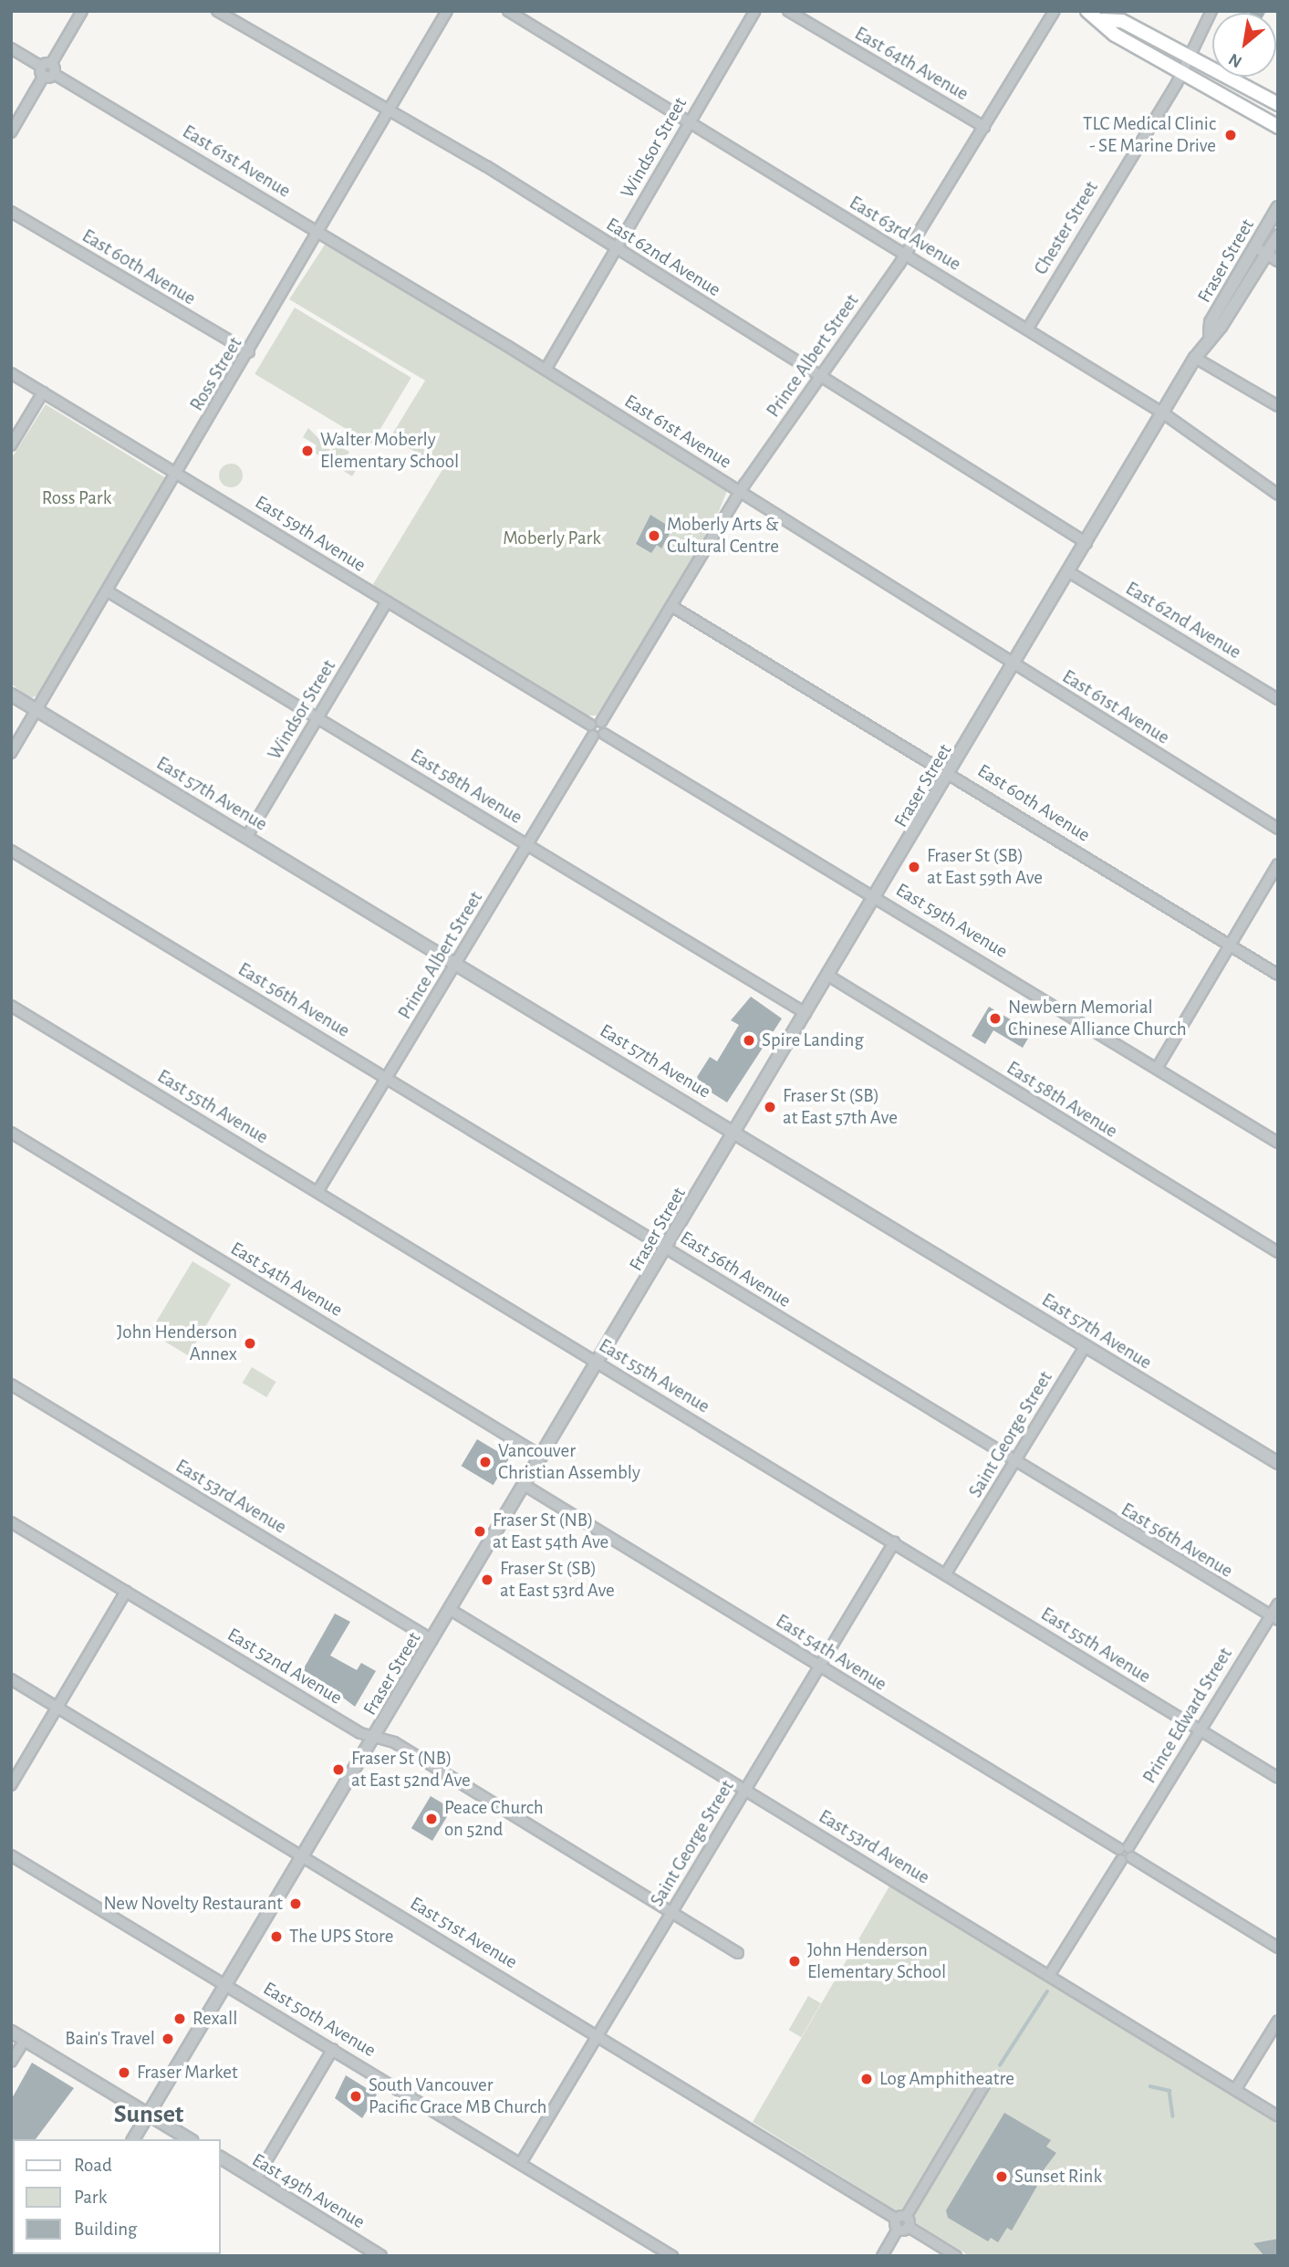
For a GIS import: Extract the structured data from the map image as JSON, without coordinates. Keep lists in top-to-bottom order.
{
  "streets": {
    "street": [
      "East 64th Avenue",
      "Windsor Street",
      "East 61st Avenue",
      "Chester Street",
      "East 63rd Avenue",
      "East 62nd Avenue",
      "Fraser Street",
      "East 60th Avenue",
      "Prince Albert Street",
      "Ross Street",
      "East 59th Avenue",
      "East 58th Avenue",
      "East 57th Avenue",
      "East 56th Avenue",
      "East 55th Avenue",
      "East 54th Avenue",
      "Saint George Street",
      "East 53rd Avenue",
      "East 52nd Avenue",
      "Prince Edward Street",
      "East 51st Avenue",
      "East 50th Avenue",
      "East 49th Avenue"
    ]
  },
  "crossings": [
    ["East 64th Avenue", "Prince Albert Street"],
    ["Windsor Street", "East 61st Avenue"],
    ["Windsor Street", "East 63rd Avenue"],
    ["Windsor Street", "East 62nd Avenue"],
    ["Windsor Street", "East 59th Avenue"],
    ["Windsor Street", "East 58th Avenue"],
    ["Windsor Street", "East 57th Avenue"],
    ["East 61st Avenue", "Fraser Street"],
    ["East 61st Avenue", "Prince Albert Street"],
    ["East 61st Avenue", "Ross Street"],
    ["Chester Street", "East 63rd Avenue"],
    ["East 63rd Avenue", "Fraser Street"],
    ["East 63rd Avenue", "Prince Albert Street"],
    ["East 62nd Avenue", "Fraser Street"],
    ["East 62nd Avenue", "Prince Albert Street"],
    ["East 62nd Avenue", "Ross Street"],
    ["Fraser Street", "East 60th Avenue"],
    ["Fraser Street", "East 59th Avenue"],
    ["Fraser Street", "East 58th Avenue"],
    ["Fraser Street", "East 57th Avenue"],
    ["Fraser Street", "East 56th Avenue"],
    ["Fraser Street", "East 55th Avenue"],
    ["Fraser Street", "East 54th Avenue"],
    ["Fraser Street", "East 53rd Avenue"],
    ["Fraser Street", "East 52nd Avenue"],
    ["Fraser Street", "East 51st Avenue"],
    ["Fraser Street", "East 50th Avenue"],
    ["East 60th Avenue", "Prince Albert Street"],
    ["East 60th Avenue", "Ross Street"],
    ["Prince Albert Street", "East 58th Avenue"],
    ["Prince Albert Street", "East 57th Avenue"],
    ["Prince Albert Street", "East 56th Avenue"],
    ["Prince Albert Street", "East 55th Avenue"],
    ["Ross Street", "East 59th Avenue"],
    ["Ross Street", "East 58th Avenue"],
    ["Ross Street", "East 57th Avenue"],
    ["East 57th Avenue", "Saint George Street"],
    ["East 56th Avenue", "Saint George Street"],
    ["East 56th Avenue", "Prince Edward Street"],
    ["East 55th Avenue", "Saint George Street"],
    ["East 55th Avenue", "Prince Edward Street"],
    ["East 54th Avenue", "Saint George Street"],
    ["East 54th Avenue", "Prince Edward Street"],
    ["Saint George Street", "East 53rd Avenue"],
    ["Saint George Street", "East 52nd Avenue"],
    ["Saint George Street", "East 51st Avenue"],
    ["Saint George Street", "East 50th Avenue"],
    ["East 53rd Avenue", "Prince Edward Street"]
  ],
  "districts": ["Sunset"],
  "parks": ["Ross Park", "Moberly Park"],
  "places": [
    "TLC Medical Clinic - SE Marine Drive",
    "Walter Moberly Elementary School",
    "Moberly Arts & Cultural Centre",
    "Fraser St (SB) at East 59th Ave",
    "Newbern Memorial Chinese Alliance Church",
    "Spire Landing",
    "Fraser St (SB) at East 57th Ave",
    "John Henderson Annex",
    "Vancouver Christian Assembly",
    "Fraser St (NB) at East 54th Ave",
    "Fraser St (SB) at East 53rd Ave",
    "Fraser St (NB) at East 52nd Ave",
    "Peace Church on 52nd",
    "New Novelty Restaurant",
    "The UPS Store",
    "John Henderson Elementary School",
    "Rexall",
    "Bain's Travel",
    "Fraser Market",
    "Log Amphitheatre",
    "South Vancouver Pacific Grace MB Church",
    "Sunset Rink"
  ],
  "legend": ["Road", "Park", "Building"],
  "north": "bottom left"
}
